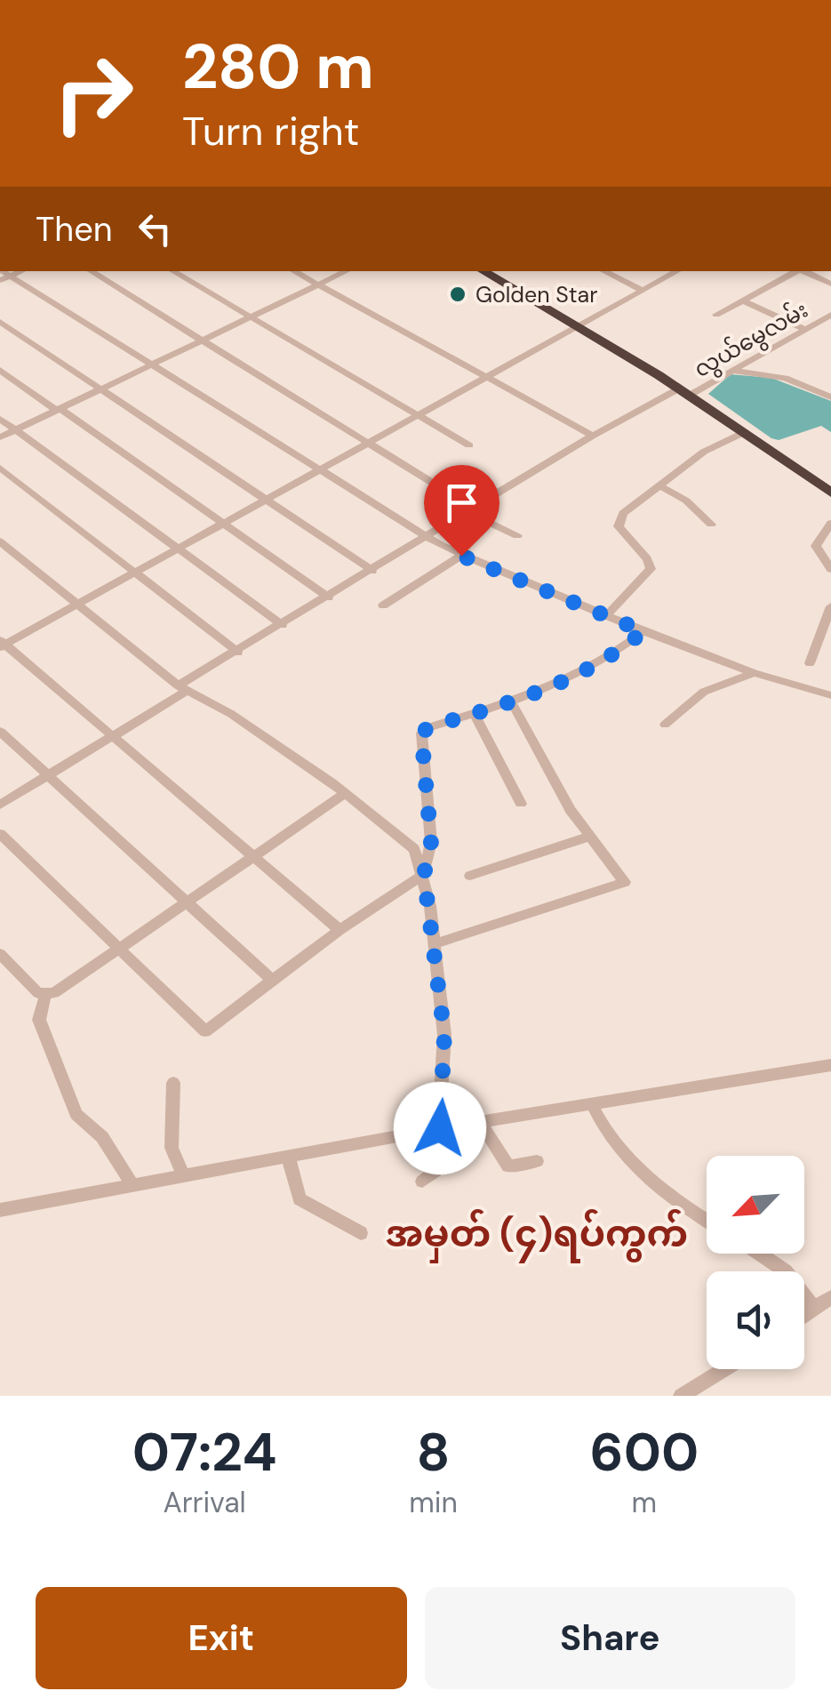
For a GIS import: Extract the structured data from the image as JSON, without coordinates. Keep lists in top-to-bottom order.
{
  "streets": {
    "street": ["လွယ်မွေလမ်း"]
  },
  "districts": ["အမှတ် (၄)ရပ်ကွက်"],
  "places": ["Golden Star"],
  "north": "bottom left",
  "page": {
    "turn": ["280 m", "Turn right"],
    "then": "Then",
    "eta": [
      "07:24",
      "Arrival",
      "8",
      "min",
      "600",
      "m"
    ],
    "buttons": ["Exit", "Share"]
  }
}
